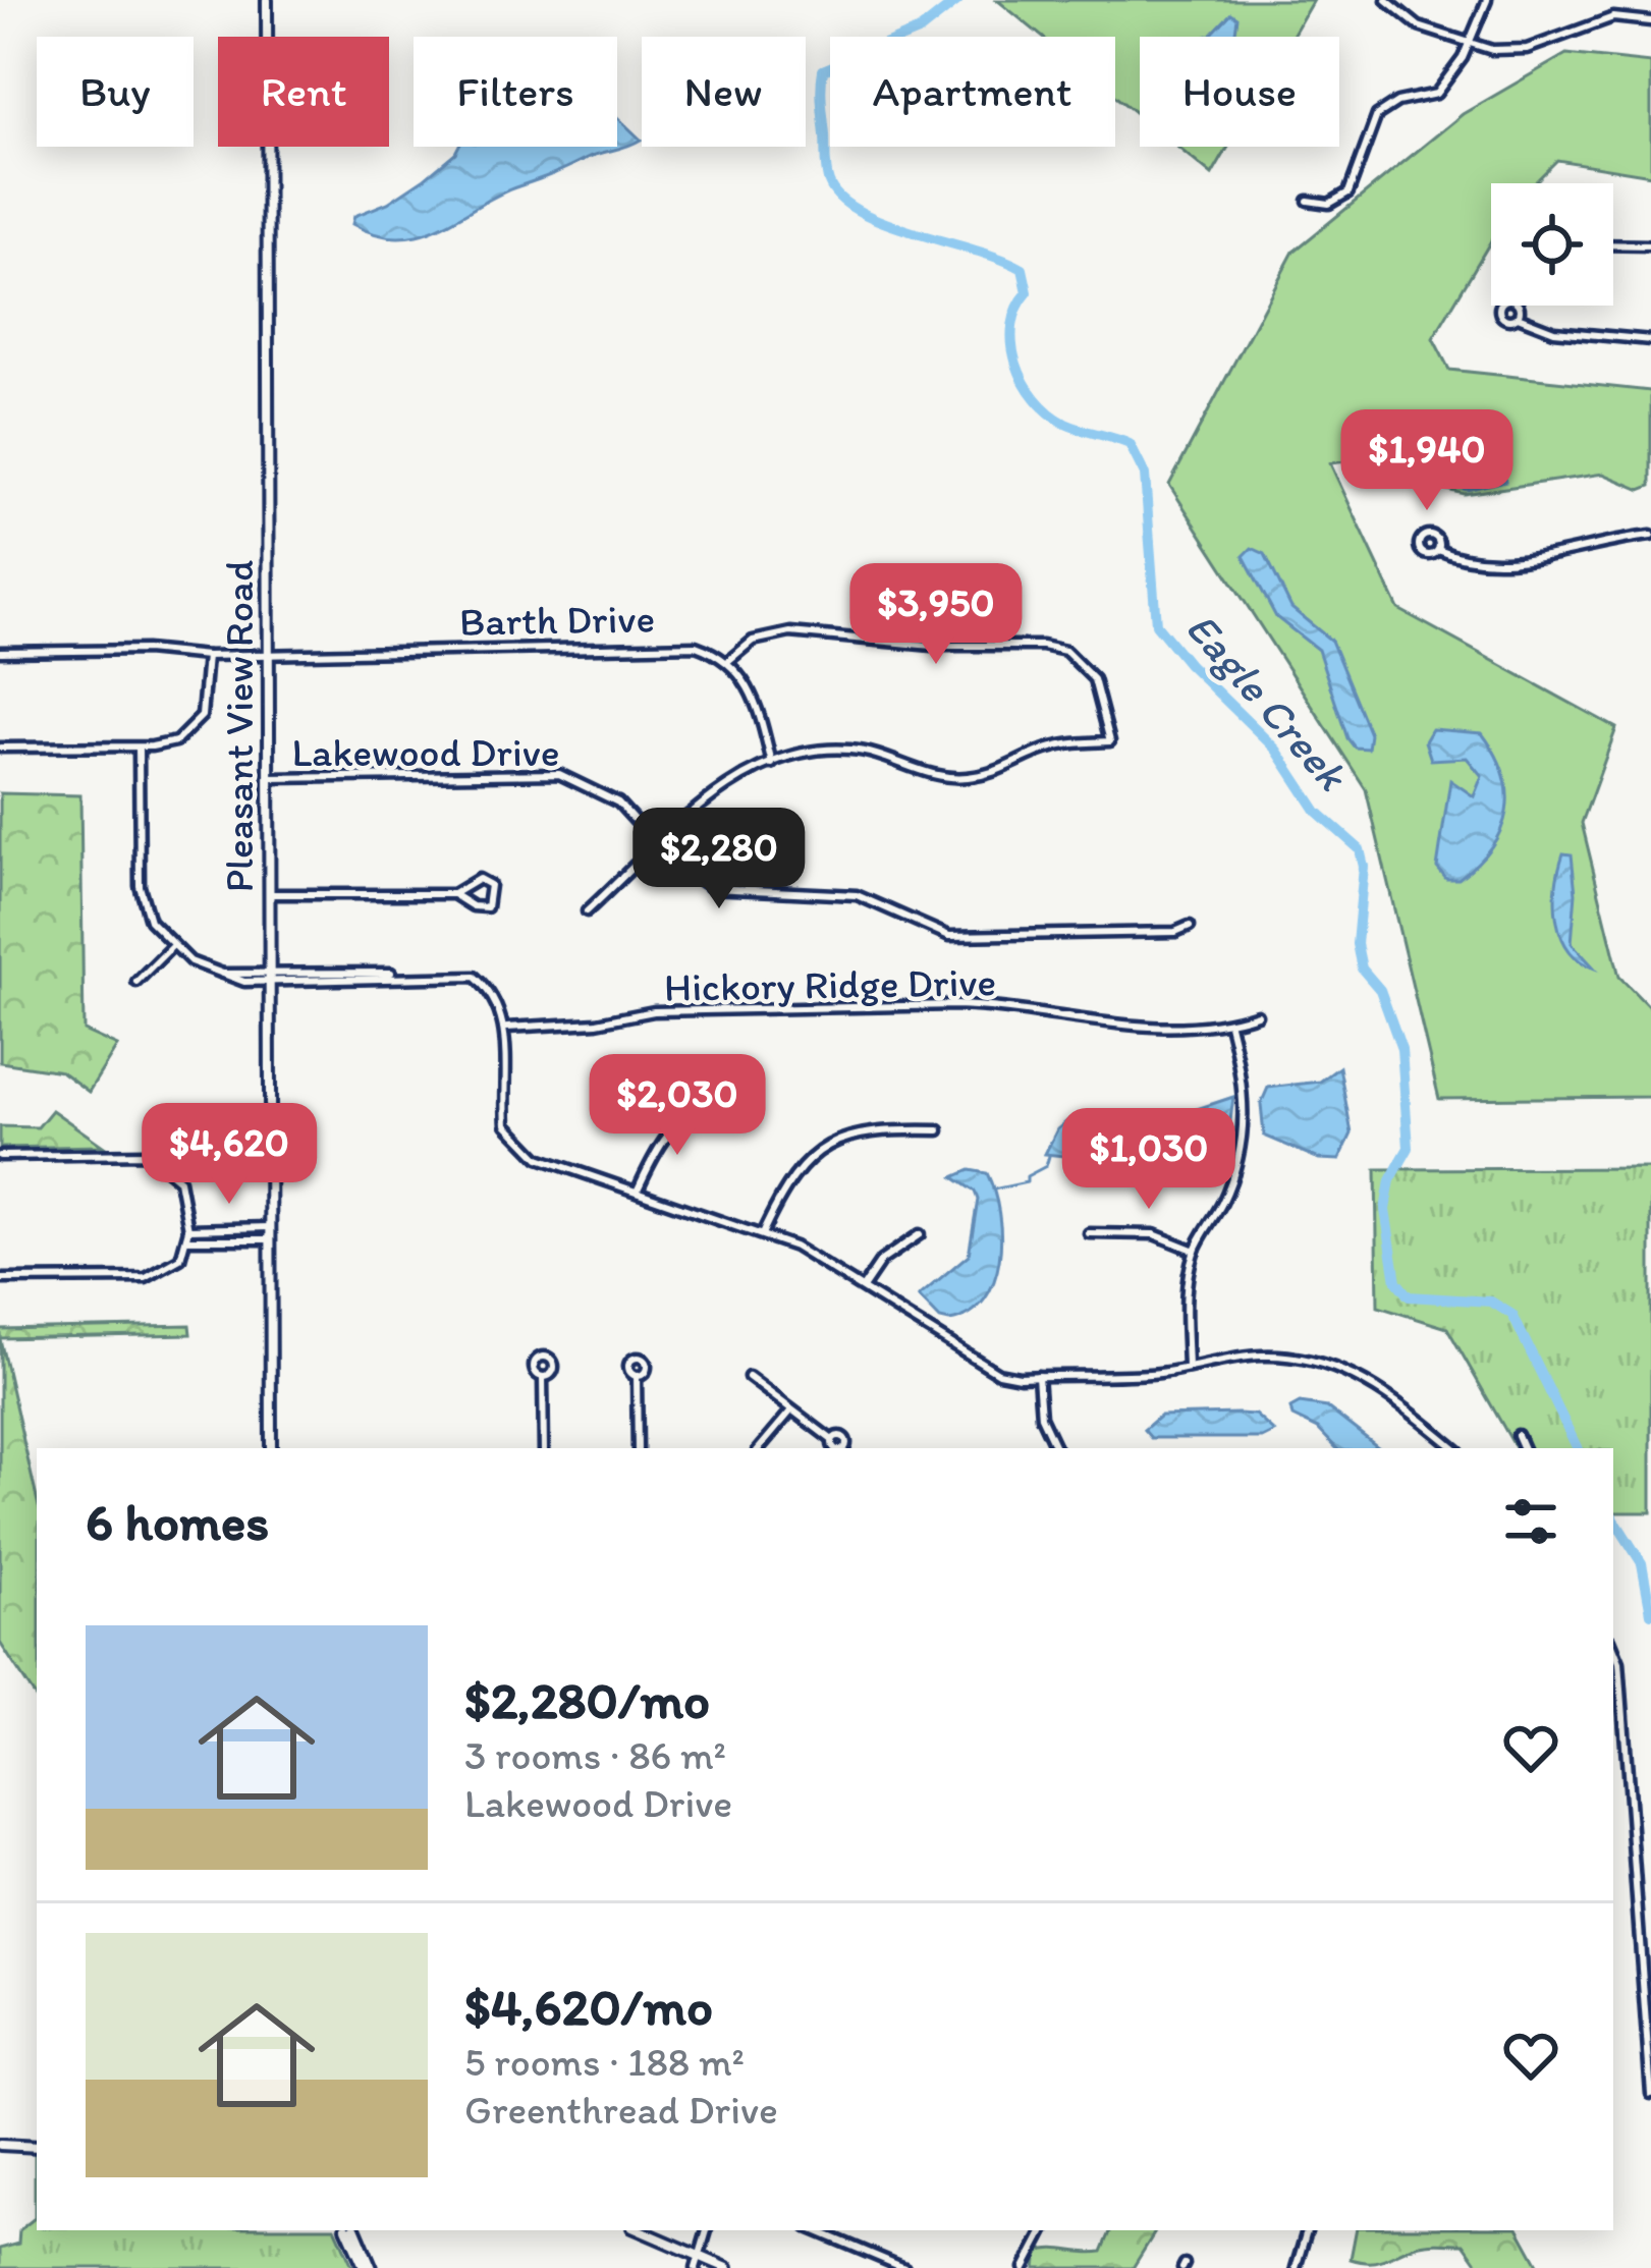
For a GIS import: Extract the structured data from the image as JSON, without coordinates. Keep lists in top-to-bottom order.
{
  "streets": {
    "main road": ["Pleasant View Road"],
    "street": ["Barth Drive", "Lakewood Drive", "Hickory Ridge Drive"]
  },
  "crossings": [
    ["Barth Drive", "Pleasant View Road"],
    ["Pleasant View Road", "Lakewood Drive"]
  ],
  "water": ["Eagle Creek"],
  "page": {
    "chip": [
      "Buy",
      "Rent",
      "Filters",
      "New",
      "Apartment",
      "House"
    ],
    "price": [
      "$1,940",
      "$3,950",
      "$2,280",
      "$2,030",
      "$4,620",
      "$1,030"
    ],
    "heading": "6 homes",
    "list": [
      {
        "name": "$2,280/mo",
        "note": "3 rooms · 86 m² · Lakewood Drive"
      },
      {
        "name": "$4,620/mo",
        "note": "5 rooms · 188 m² · Greenthread Drive"
      }
    ]
  }
}
